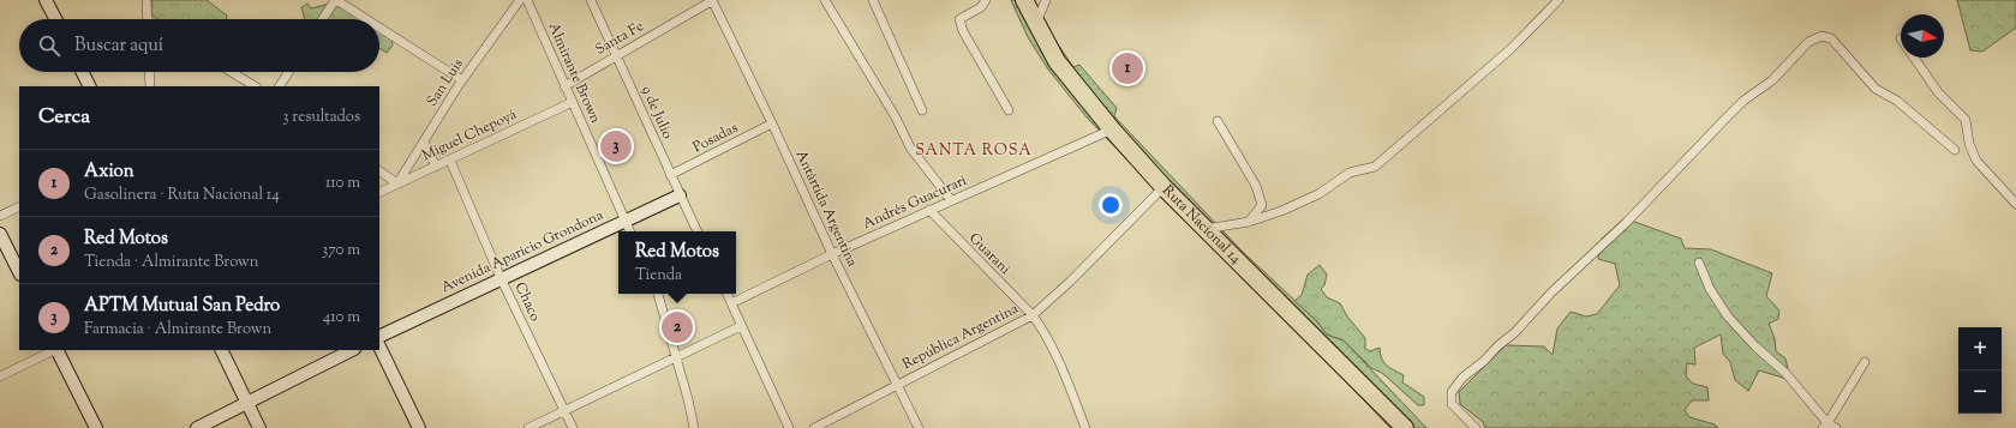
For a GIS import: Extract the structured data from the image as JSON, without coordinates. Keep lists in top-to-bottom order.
{
  "streets": {
    "highway": ["Ruta Nacional 14"],
    "main road": ["Avenida Aparicio Grondona"],
    "street": [
      "Santa Fe",
      "Almirante Brown",
      "San Luis",
      "9 de Julio",
      "Miguel Chepoyá",
      "Posadas",
      "Andrés Guacurari",
      "Antártida Argentina",
      "Guarani",
      "Chaco",
      "República Argentina"
    ]
  },
  "crossings": [
    ["Santa Fe", "Almirante Brown"],
    ["Santa Fe", "9 de Julio"],
    ["Santa Fe", "Antártida Argentina"],
    ["Almirante Brown", "Miguel Chepoyá"],
    ["Almirante Brown", "Avenida Aparicio Grondona"],
    ["San Luis", "Miguel Chepoyá"],
    ["9 de Julio", "Posadas"],
    ["9 de Julio", "Avenida Aparicio Grondona"],
    ["Miguel Chepoyá", "Chaco"],
    ["Posadas", "Antártida Argentina"],
    ["Andrés Guacurari", "Antártida Argentina"],
    ["Andrés Guacurari", "Ruta Nacional 14"],
    ["Andrés Guacurari", "Guarani"],
    ["Antártida Argentina", "República Argentina"],
    ["Ruta Nacional 14", "República Argentina"],
    ["Avenida Aparicio Grondona", "Chaco"],
    ["Guarani", "República Argentina"]
  ],
  "districts": ["SANTA ROSA"],
  "north": "right",
  "page": {
    "search": "Buscar aquí",
    "pins": ["1", "3", "2"],
    "heading": ["Cerca", "3 resultados"],
    "list": [
      {
        "mark": "1",
        "name": "Axion",
        "note": "Gasolinera · Ruta Nacional 14",
        "value": "110 m"
      },
      {
        "mark": "2",
        "name": "Red Motos",
        "note": "Tienda · Almirante Brown",
        "value": "370 m"
      },
      {
        "mark": "3",
        "name": "APTM Mutual San Pedro",
        "note": "Farmacia · Almirante Brown",
        "value": "410 m"
      }
    ],
    "popup": ["Red Motos", "Tienda"],
    "map_buttons": ["+", "−"]
  }
}
